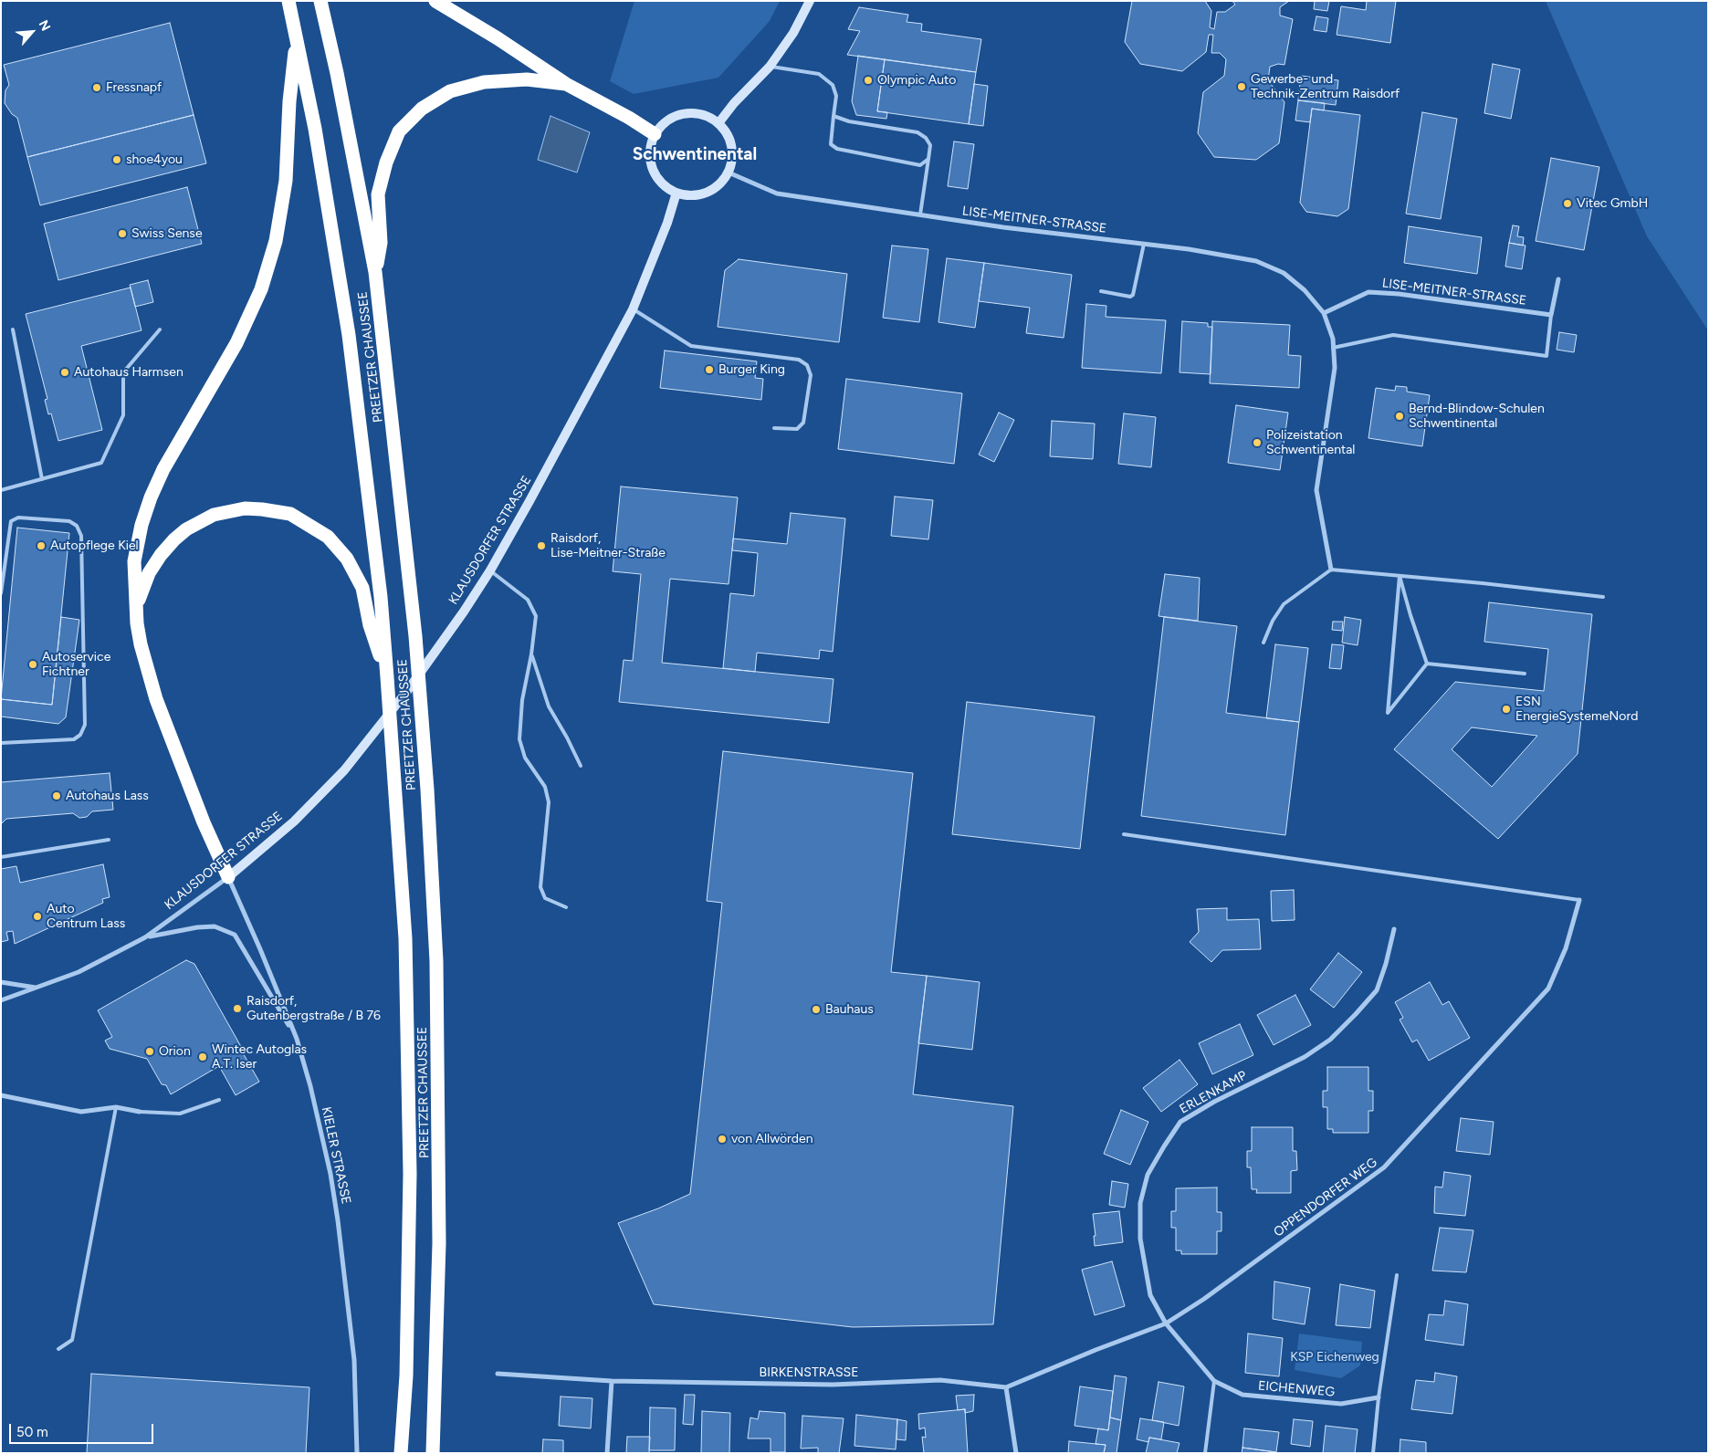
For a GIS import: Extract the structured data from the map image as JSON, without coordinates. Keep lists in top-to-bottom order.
{
  "streets": {
    "highway": ["PREETZER CHAUSSEE"],
    "street": [
      "LISE-MEITNER-STRASSE",
      "KLAUSDORFER STRASSE",
      "ERLENKAMP",
      "KIELER STRASSE",
      "OPPENDORFER WEG",
      "BIRKENSTRASSE",
      "EICHENWEG"
    ]
  },
  "crossings": [
    ["LISE-MEITNER-STRASSE", "KLAUSDORFER STRASSE"],
    ["KLAUSDORFER STRASSE", "KIELER STRASSE"],
    ["ERLENKAMP", "OPPENDORFER WEG"],
    ["ERLENKAMP", "EICHENWEG"],
    ["OPPENDORFER WEG", "BIRKENSTRASSE"],
    ["OPPENDORFER WEG", "EICHENWEG"]
  ],
  "districts": ["Schwentinental"],
  "parks": ["KSP Eichenweg"],
  "places": [
    "Olympic Auto",
    "Gewerbe- und Technik-Zentrum Raisdorf",
    "Fressnapf",
    "shoe4you",
    "Vitec GmbH",
    "Swiss Sense",
    "Burger King",
    "Autohaus Harmsen",
    "Bernd-Blindow-Schulen Schwentinental",
    "Polizeistation Schwentinental",
    "Autopflege Kiel",
    "Raisdorf, Lise-Meitner-Straße",
    "Autoservice Fichtner",
    "ESN EnergieSystemeNord",
    "Autohaus Lass",
    "Auto Centrum Lass",
    "Raisdorf, Gutenbergstraße / B 76",
    "Bauhaus",
    "Orion",
    "Wintec Autoglas A.T. Iser",
    "von Allwörden"
  ],
  "scale_bar": "50 m",
  "north": "top right"
}
